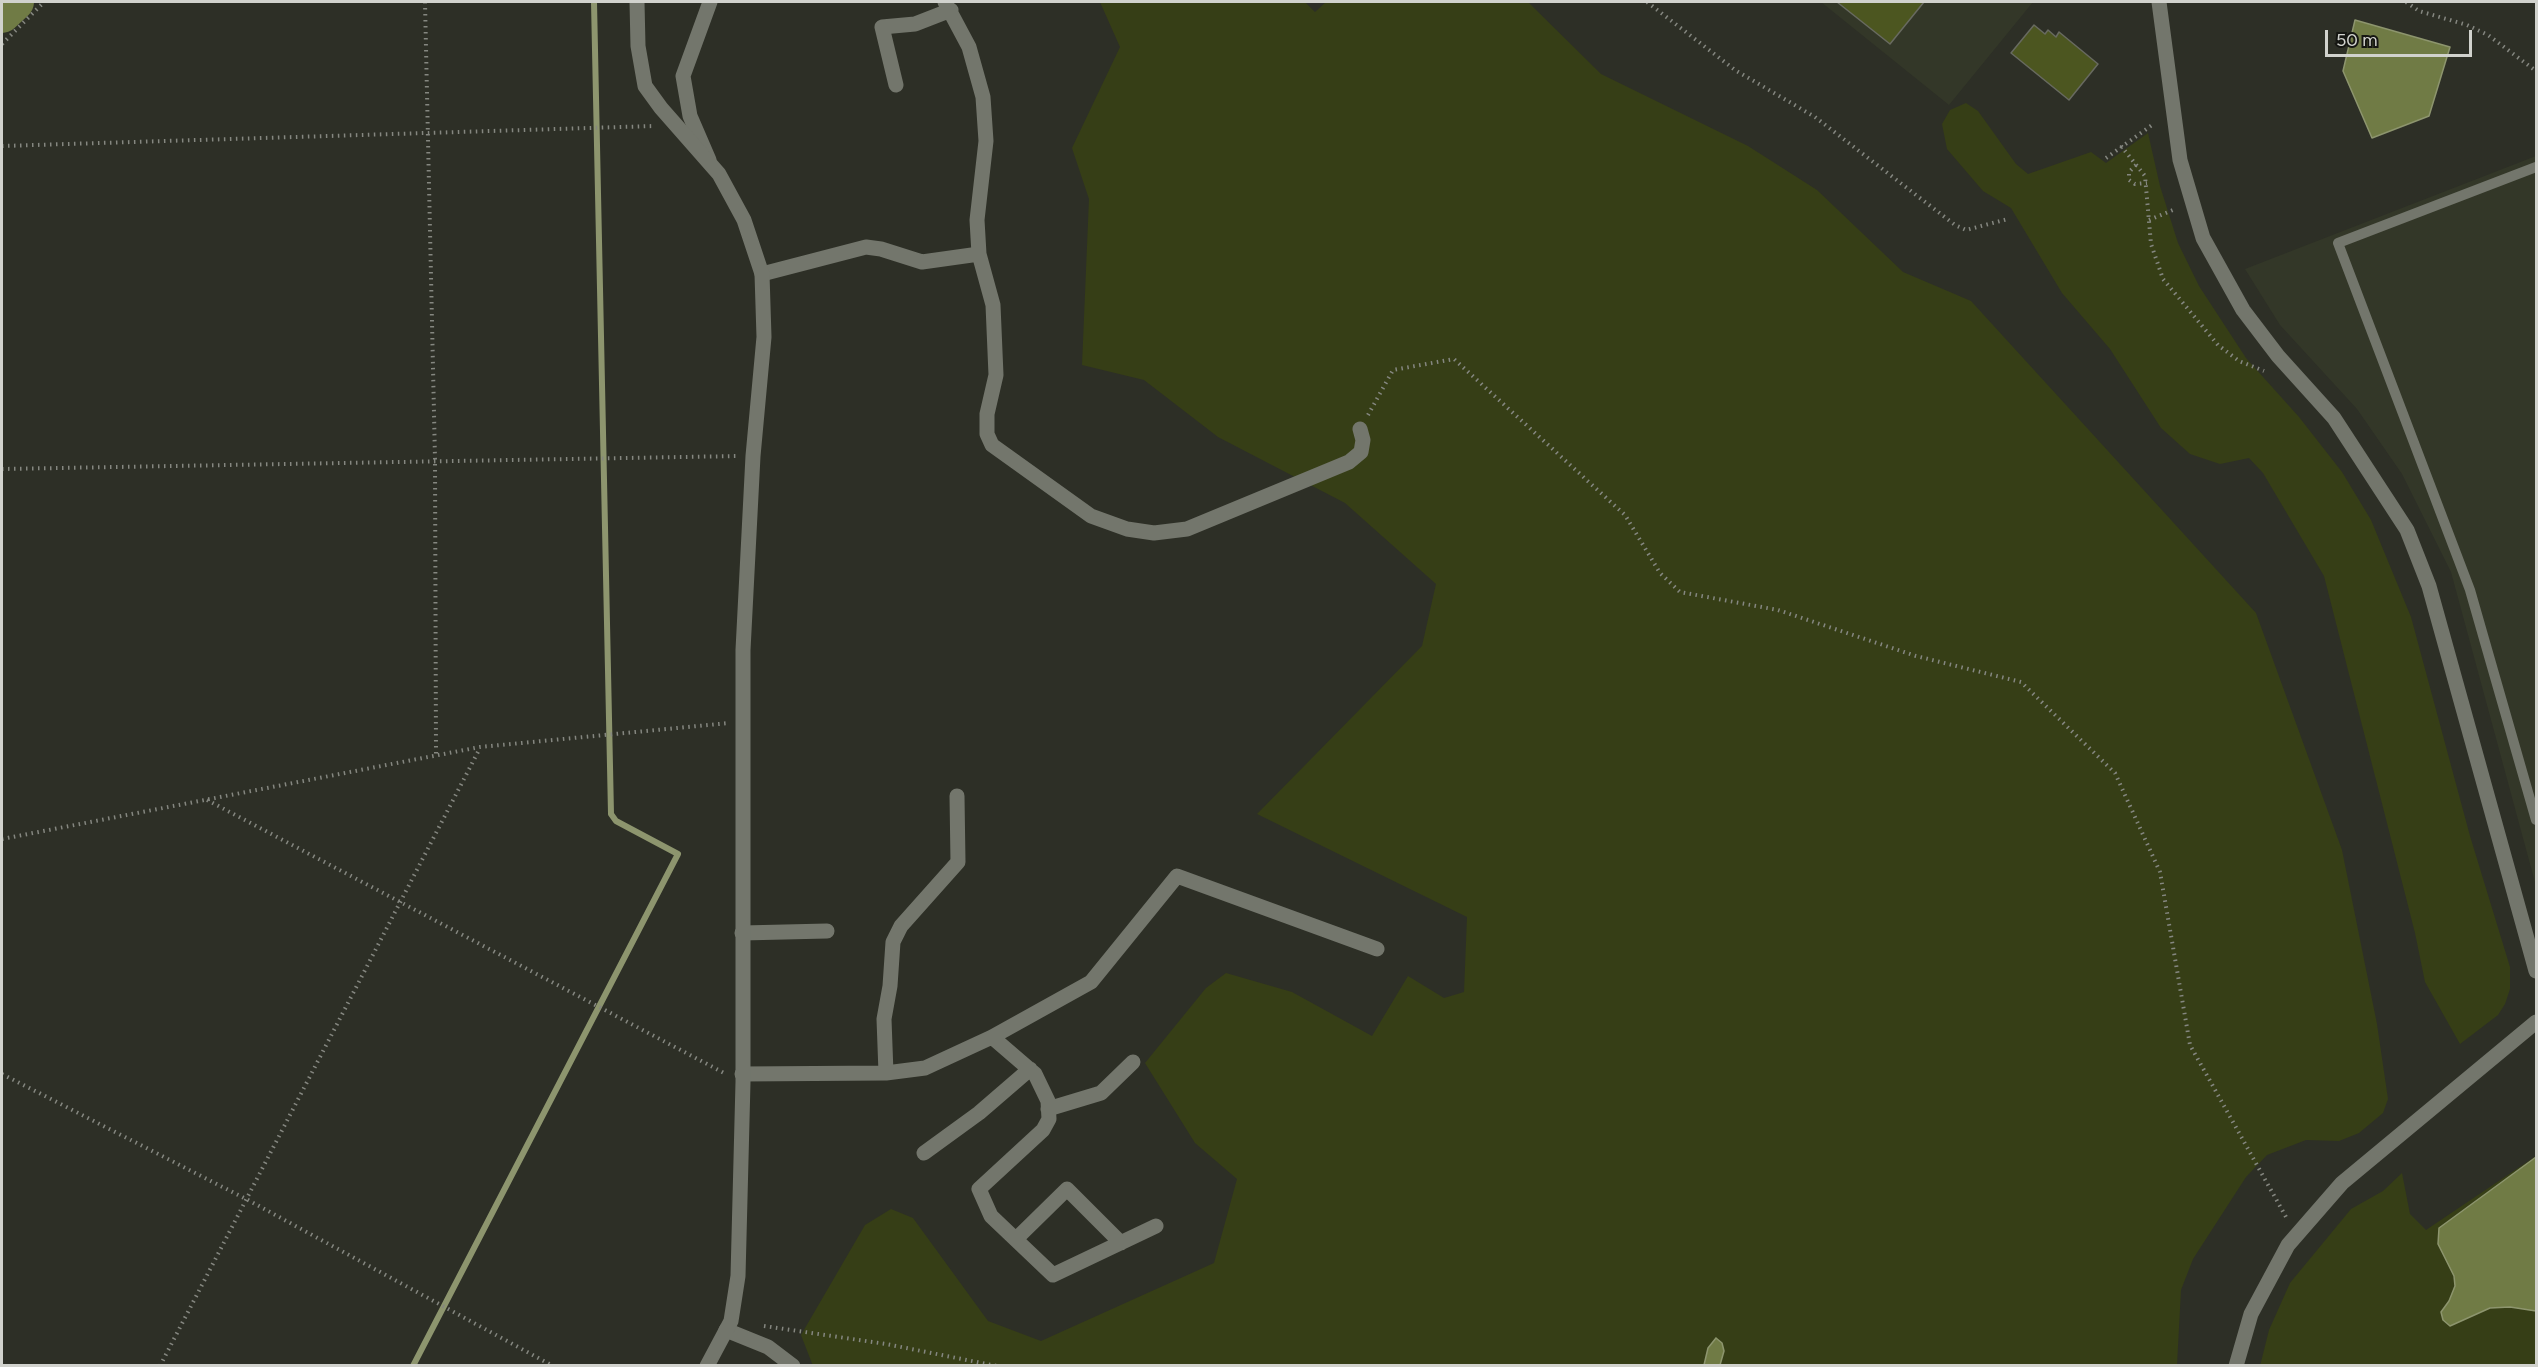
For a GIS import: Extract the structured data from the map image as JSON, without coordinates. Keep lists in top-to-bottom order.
{
  "scale_bar": "50 m"
}
